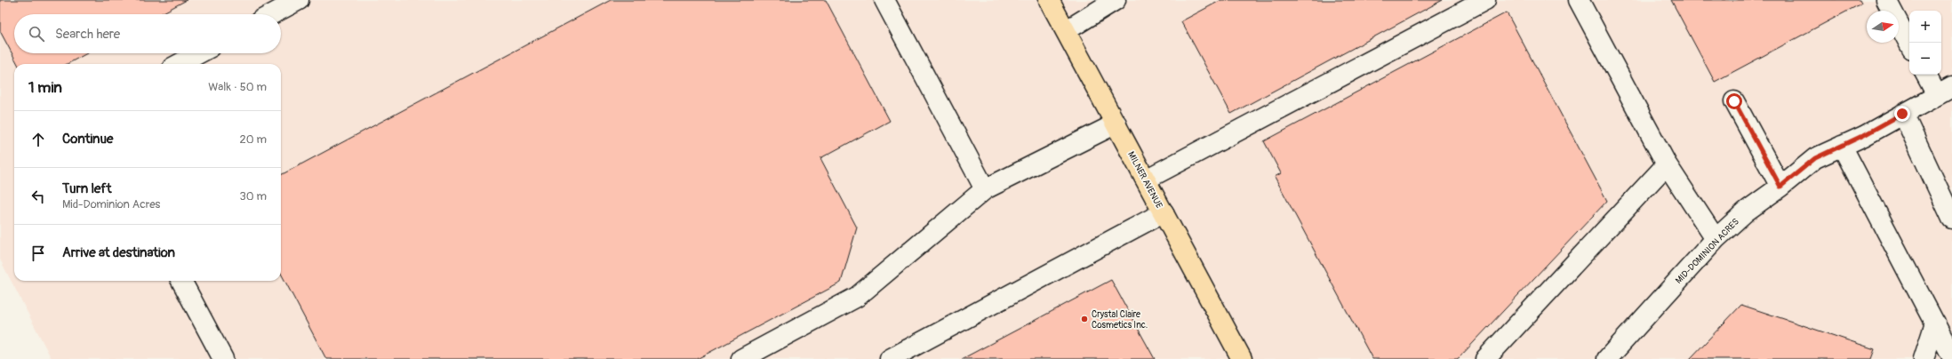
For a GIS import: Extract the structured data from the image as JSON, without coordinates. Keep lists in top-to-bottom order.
{
  "streets": {
    "main road": ["MILNER AVENUE"],
    "street": ["MID-DOMINION ACRES"]
  },
  "places": ["Crystal Claire Cosmetics Inc."],
  "north": "right",
  "page": {
    "map_buttons": ["+", "−"],
    "search": "Search here",
    "heading": ["1 min", "Walk · 50 m"],
    "list": [
      ["Continue", "20 m"],
      ["Turn left", "Mid-Dominion Acres", "30 m"],
      "Arrive at destination"
    ]
  }
}
